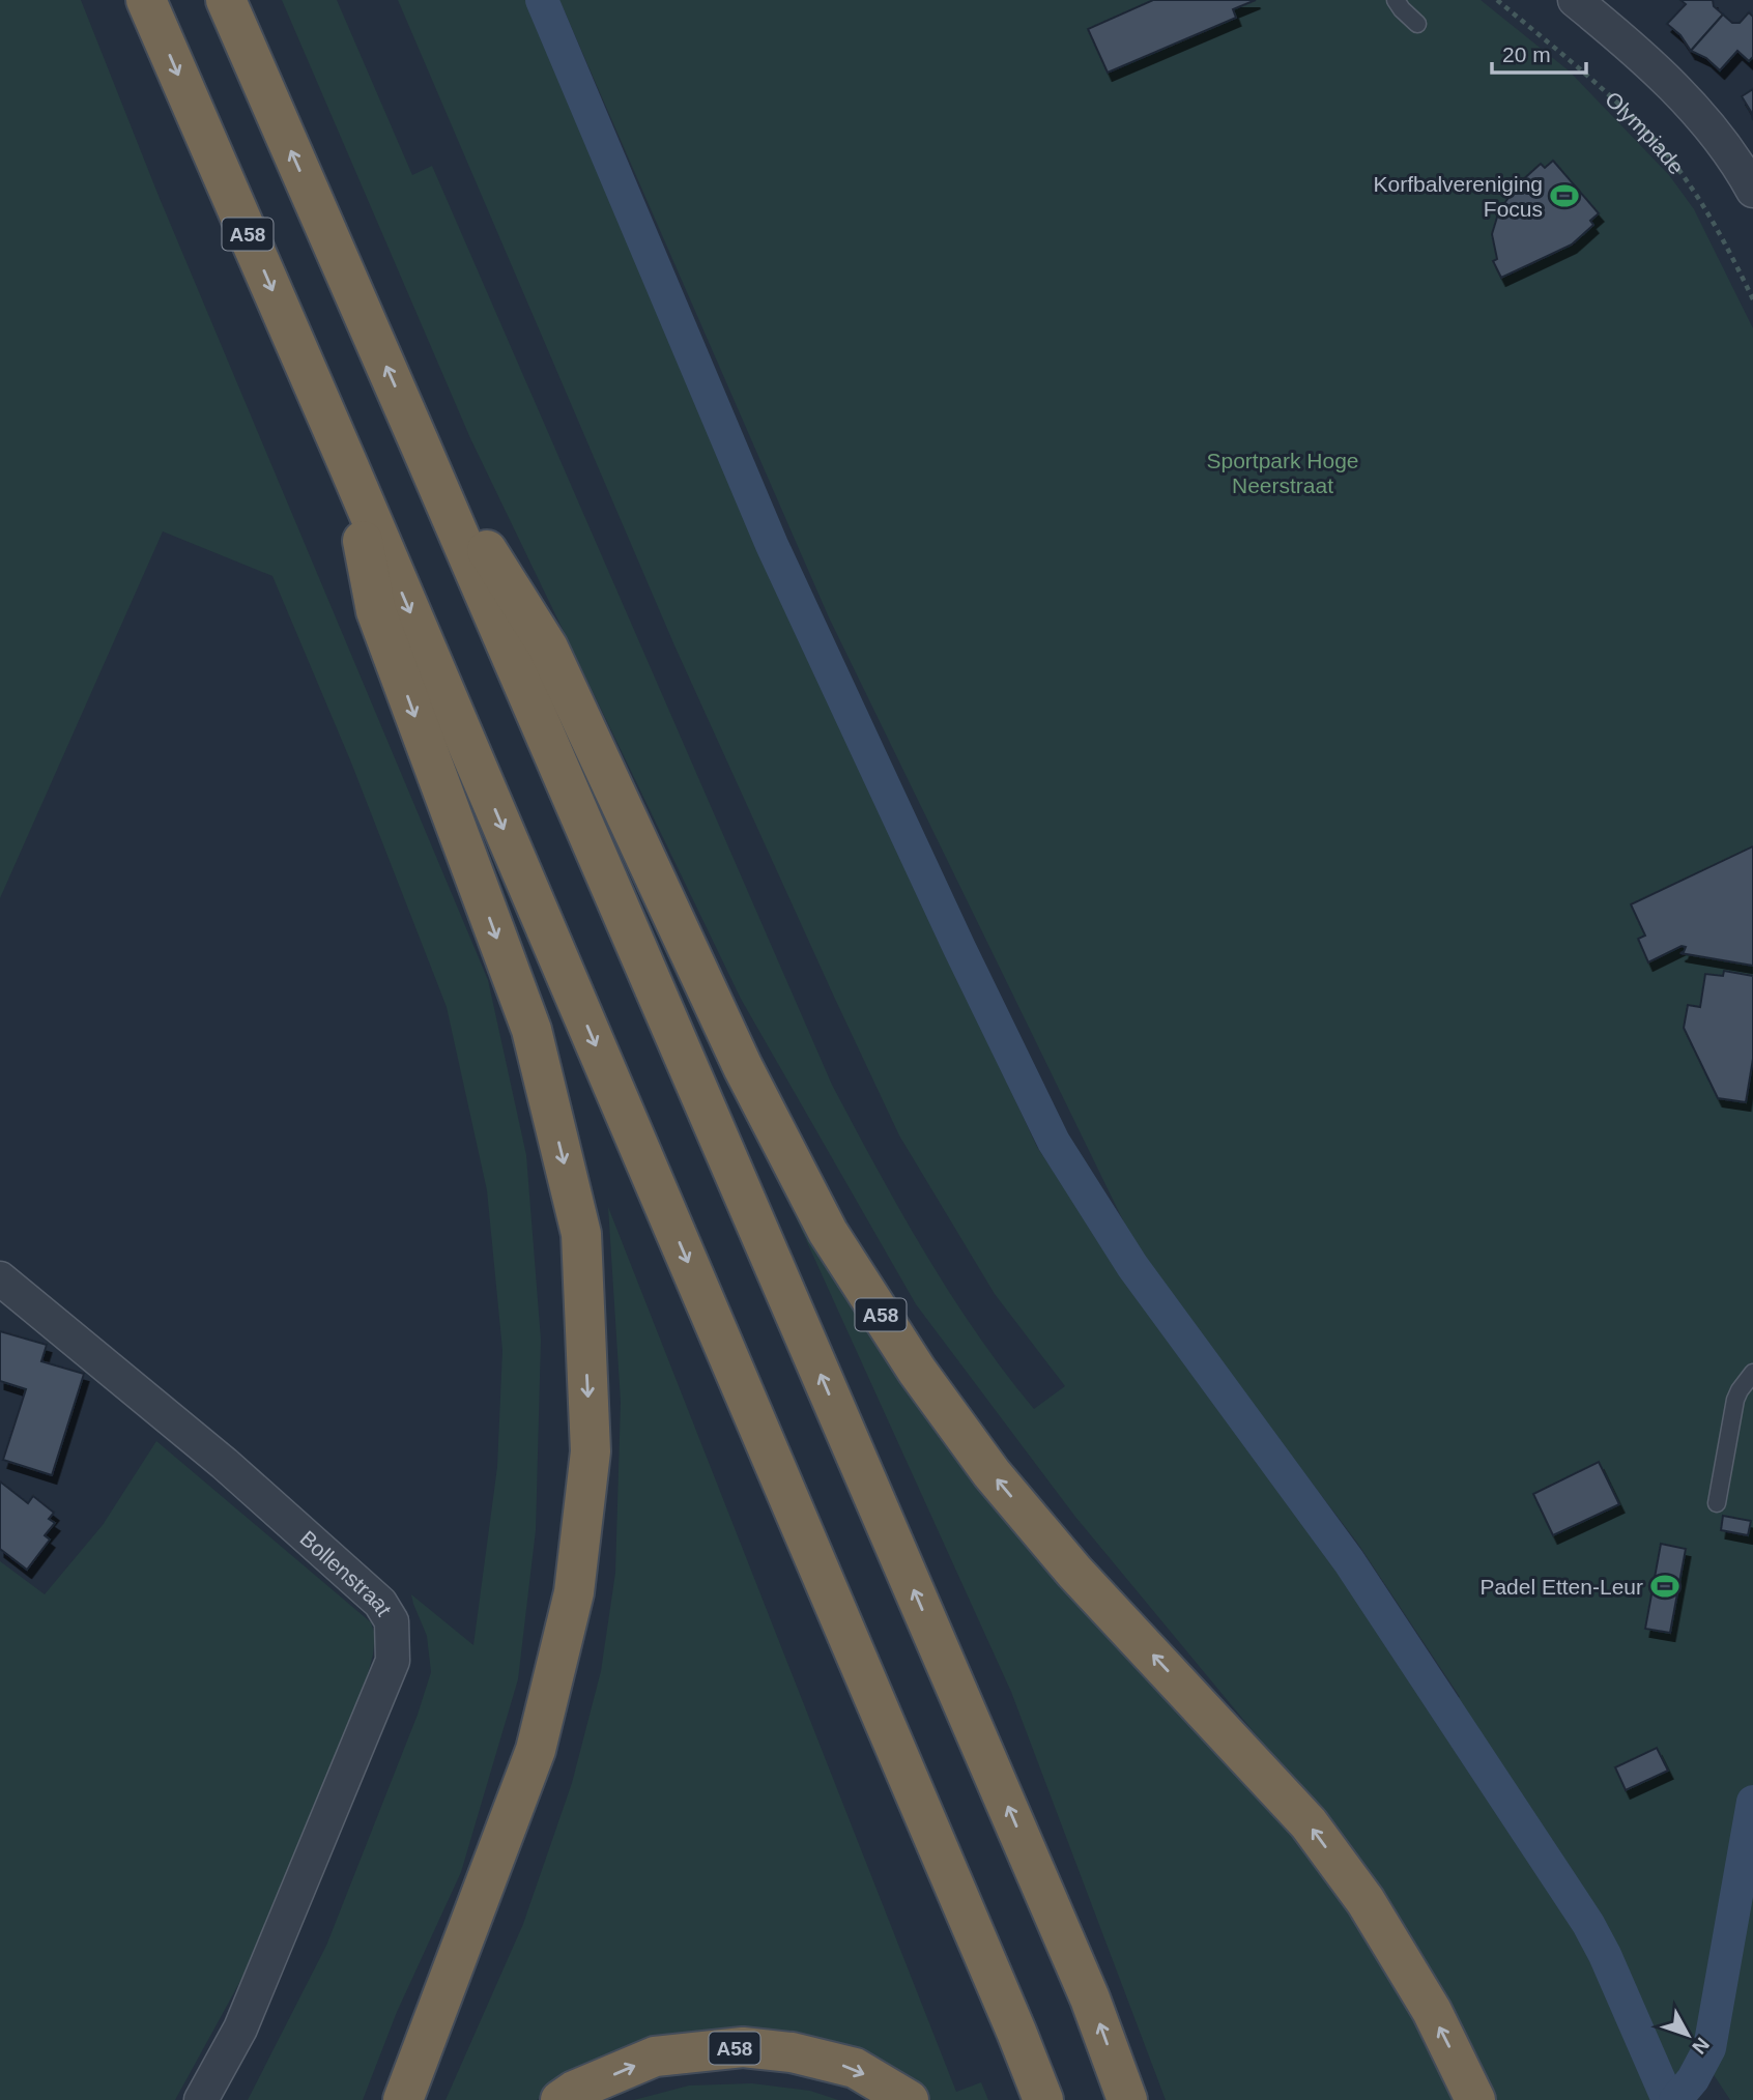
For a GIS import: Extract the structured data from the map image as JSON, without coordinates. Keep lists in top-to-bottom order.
{
  "streets": {
    "highway": ["A58"],
    "street": ["Bollenstraat"],
    "path": ["Olympiade"]
  },
  "parks": ["Sportpark Hoge Neerstraat"],
  "places": {
    "sports": ["Korfbalvereniging Focus", "Padel Etten-Leur"]
  },
  "scale_bar": "20 m",
  "north": "bottom right"
}
